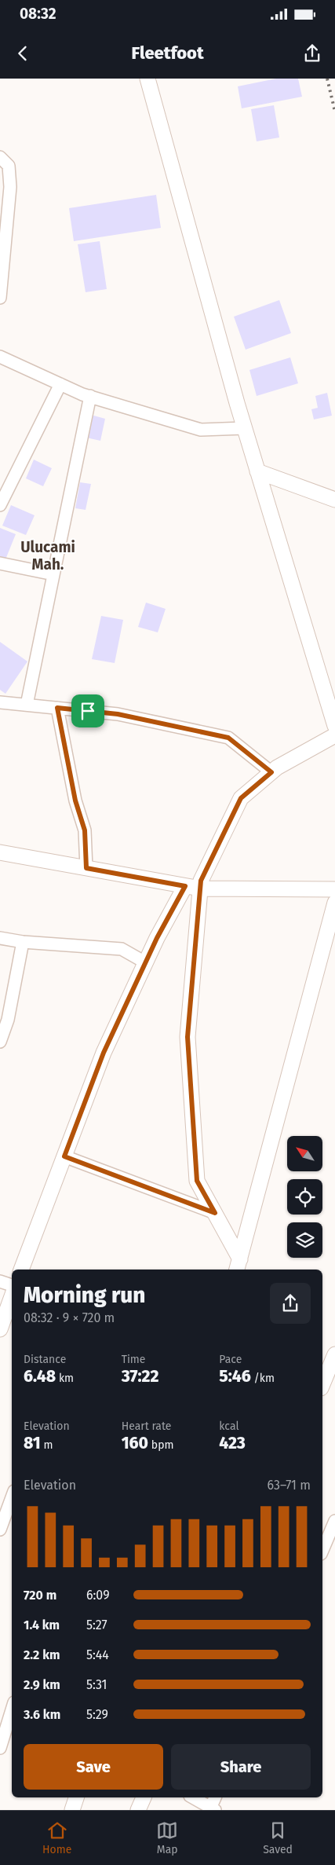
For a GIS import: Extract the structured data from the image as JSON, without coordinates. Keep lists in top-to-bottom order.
{
  "districts": ["Ulucami Mah."],
  "north": "top left",
  "page": {
    "status": "08:32",
    "header": "Fleetfoot",
    "heading": ["Morning run", "08:32 · 9 × 720 m"],
    "stats": [
      ["Distance", "6.48 km"],
      ["Time", "37:22"],
      ["Pace", "5:46 /km"],
      ["Elevation", "81 m"],
      ["Heart rate", "160 bpm"],
      ["kcal", "423"]
    ],
    "chart": ["Elevation", "63–71 m"],
    "list": [
      {
        "name": "720 m",
        "note": "6:09"
      },
      {
        "name": "1.4 km",
        "note": "5:27"
      },
      {
        "name": "2.2 km",
        "note": "5:44"
      },
      {
        "name": "2.9 km",
        "note": "5:31"
      },
      {
        "name": "3.6 km",
        "note": "5:29"
      }
    ],
    "buttons": ["Save", "Share"],
    "tabs": ["Home", "Map", "Saved"]
  }
}
